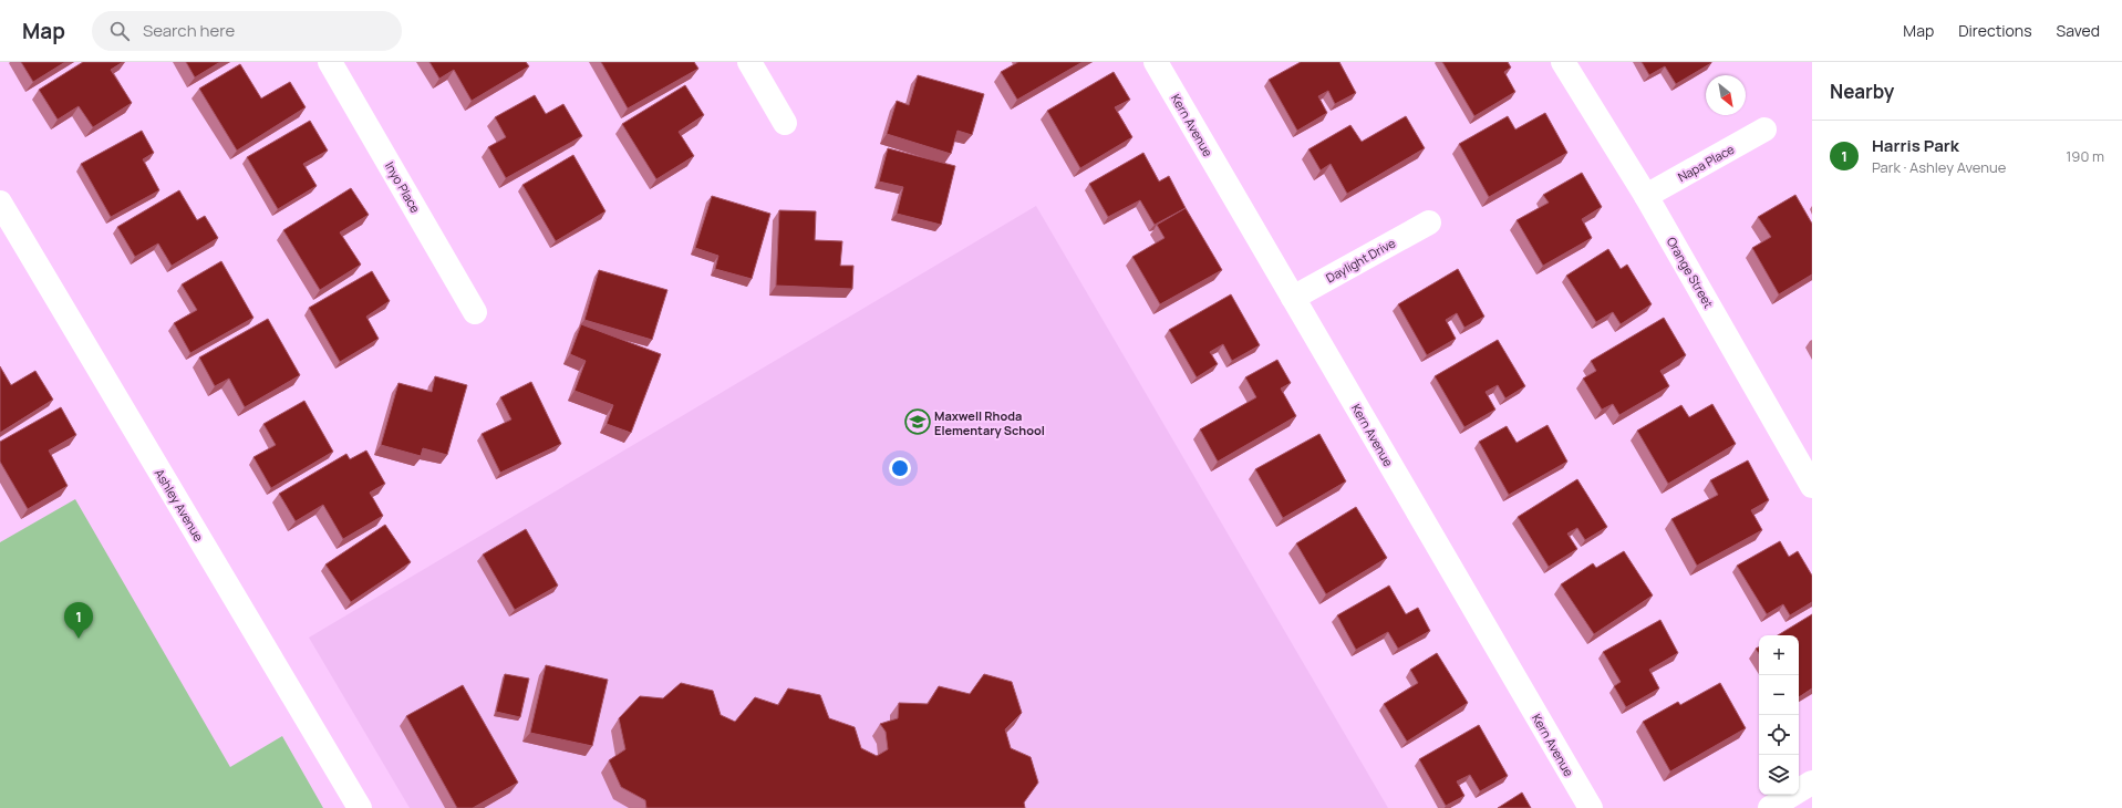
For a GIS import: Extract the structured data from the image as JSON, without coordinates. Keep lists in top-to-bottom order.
{
  "streets": {
    "street": [
      "Kern Avenue",
      "Napa Place",
      "Inyo Place",
      "Daylight Drive",
      "Orange Street",
      "Ashley Avenue"
    ]
  },
  "crossings": [
    ["Kern Avenue", "Daylight Drive"],
    ["Napa Place", "Orange Street"]
  ],
  "places": {
    "school or university": ["Maxwell Rhoda Elementary School"]
  },
  "north": "bottom right",
  "page": {
    "header": "Map",
    "search": "Search here",
    "nav": ["Map", "Directions", "Saved"],
    "heading": "Nearby",
    "list": [
      {
        "mark": "1",
        "name": "Harris Park",
        "note": "Park · Ashley Avenue",
        "value": "190 m"
      }
    ],
    "pins": "1",
    "map_buttons": ["+", "−"]
  }
}
